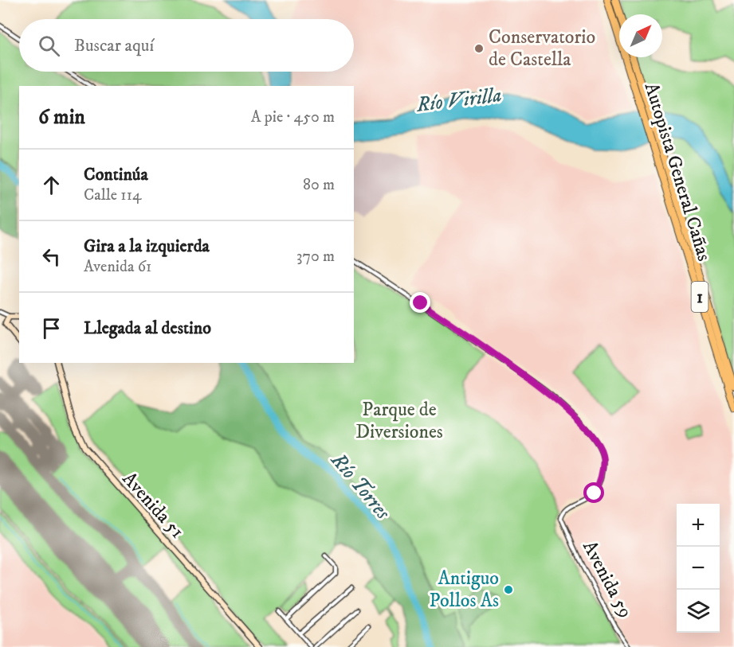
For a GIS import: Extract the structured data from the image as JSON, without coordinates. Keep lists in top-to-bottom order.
{
  "streets": {
    "highway": ["Autopista General Cañas", "1"],
    "main road": ["Avenida 51"],
    "street": ["Avenida 59"]
  },
  "water": ["Río Virilla", "Río Torres"],
  "parks": ["Parque de Diversiones"],
  "places": ["Conservatorio de Castella", "Antiguo Pollos As"],
  "north": "top right",
  "page": {
    "search": "Buscar aquí",
    "heading": ["6 min", "A pie · 450 m"],
    "list": [
      ["Continúa", "Calle 114", "80 m"],
      ["Gira a la izquierda", "Avenida 61", "370 m"],
      "Llegada al destino"
    ],
    "map_buttons": ["+", "−"]
  }
}
